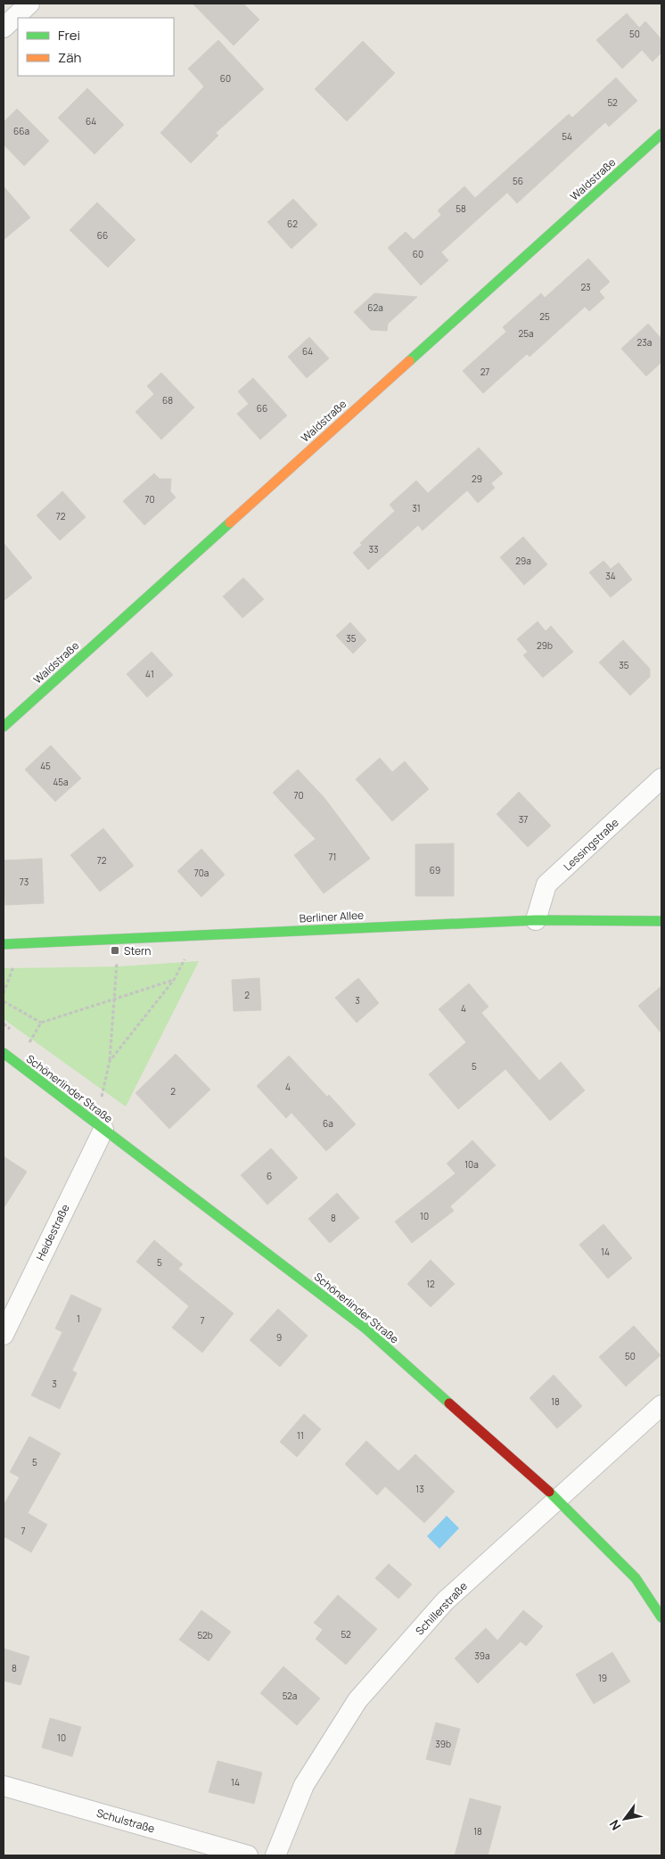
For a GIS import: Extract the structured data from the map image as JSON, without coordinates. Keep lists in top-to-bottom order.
{
  "streets": {
    "street": [
      "Waldstraße",
      "Lessingstraße",
      "Berliner Allee",
      "Schönerlinder Straße",
      "Heidestraße",
      "Schillerstraße",
      "Schulstraße"
    ]
  },
  "crossings": [
    ["Lessingstraße", "Berliner Allee"],
    ["Schönerlinder Straße", "Heidestraße"],
    ["Schönerlinder Straße", "Schillerstraße"]
  ],
  "places": {
    "transit": ["Stern"]
  },
  "house_numbers": [
    "50",
    "60",
    "52",
    "64",
    "66a",
    "54",
    "56",
    "58",
    "62",
    "66",
    "60",
    "23",
    "62a",
    "25",
    "25a",
    "23a",
    "64",
    "27",
    "68",
    "66",
    "29",
    "70",
    "31",
    "72",
    "33",
    "29a",
    "34",
    "35",
    "29b",
    "35",
    "41",
    "45",
    "45a",
    "70",
    "37",
    "71",
    "72",
    "69",
    "70a",
    "73",
    "2",
    "3",
    "4",
    "5",
    "4",
    "2",
    "6a",
    "10a",
    "6",
    "10",
    "8",
    "14",
    "5",
    "12",
    "1",
    "7",
    "9",
    "50",
    "3",
    "18",
    "11",
    "5",
    "13",
    "7",
    "52",
    "52b",
    "39a",
    "8",
    "19",
    "52a",
    "10",
    "39b",
    "14",
    "18"
  ],
  "legend": ["Frei", "Zäh"],
  "north": "bottom left"
}
